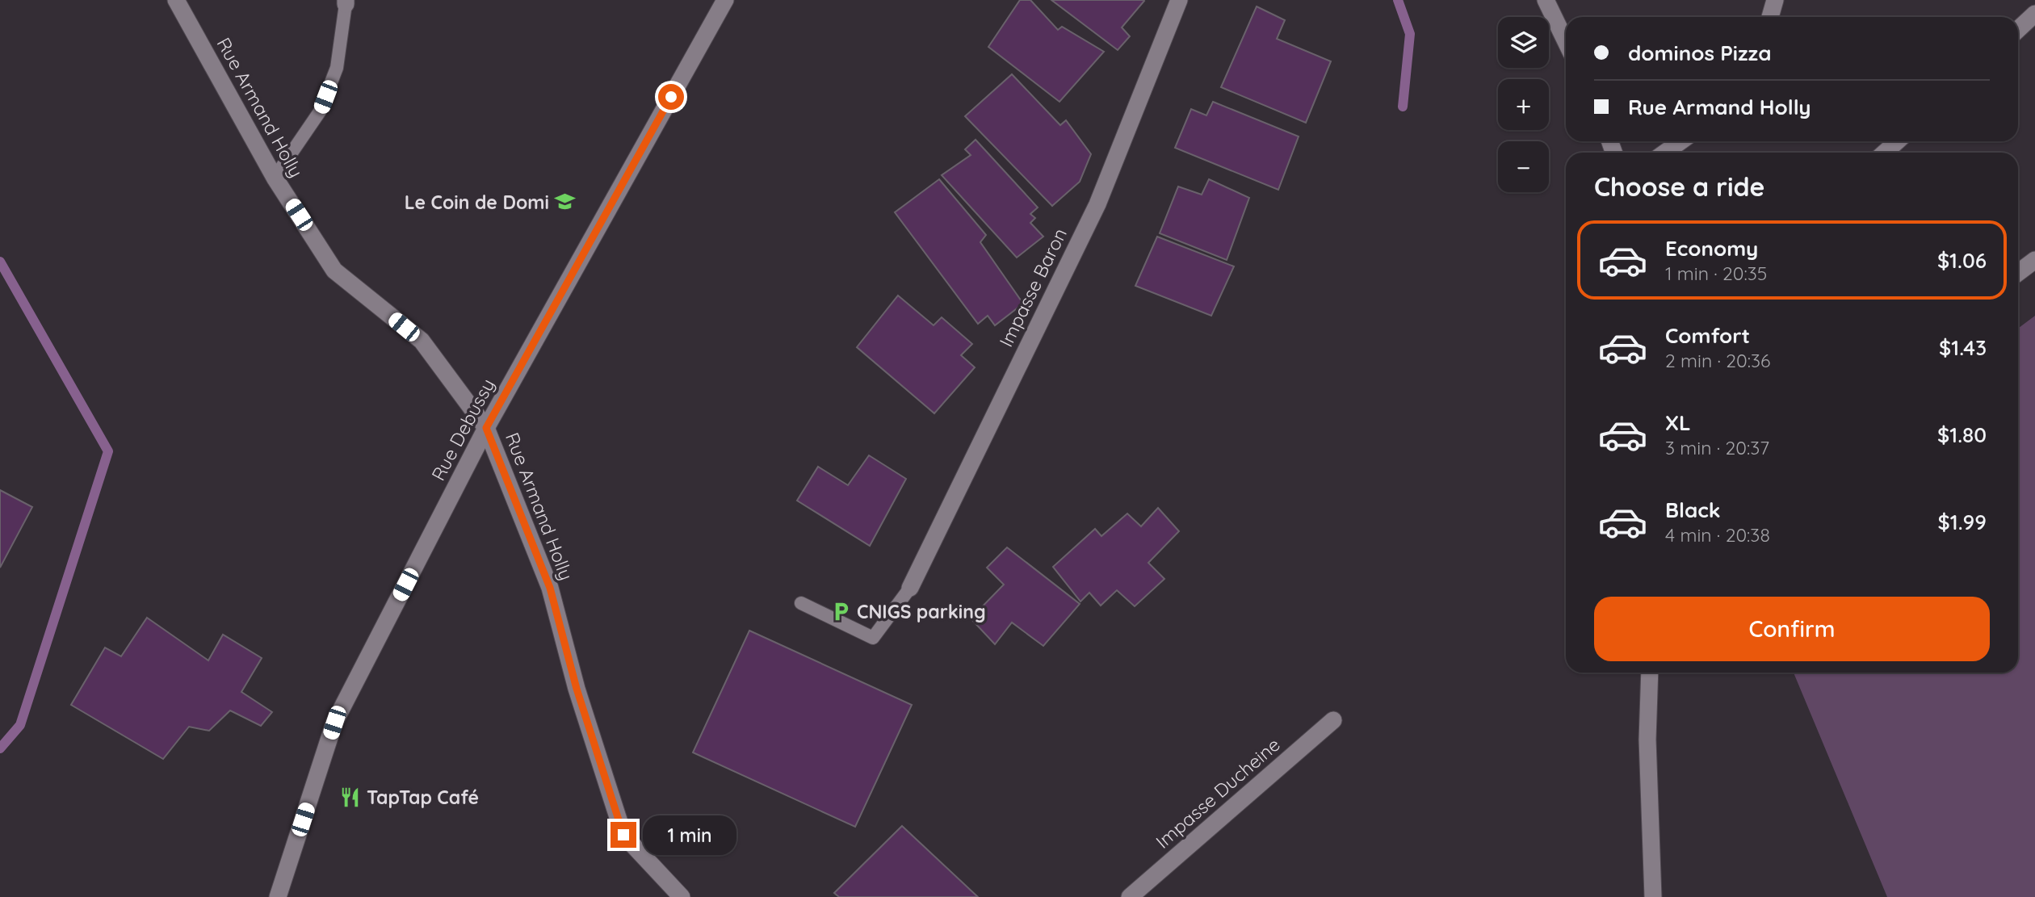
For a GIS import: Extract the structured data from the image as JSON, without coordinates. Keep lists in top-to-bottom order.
{
  "streets": {
    "street": [
      "Rue Armand Holly",
      "Impasse Baron",
      "Rue Debussy",
      "Impasse Ducheine"
    ]
  },
  "crossings": [
    ["Rue Armand Holly", "Rue Debussy"]
  ],
  "places": {
    "school or university": ["Le Coin de Domi"],
    "parking": ["CNIGS parking"],
    "restaurant": ["TapTap Café"]
  },
  "page": {
    "map_buttons": ["+", "−"],
    "banner": ["dominos Pizza", "Rue Armand Holly"],
    "heading": "Choose a ride",
    "list": [
      {
        "name": "Economy",
        "note": "1 min · 20:35",
        "value": "$1.06"
      },
      {
        "name": "Comfort",
        "note": "2 min · 20:36",
        "value": "$1.43"
      },
      {
        "name": "XL",
        "note": "3 min · 20:37",
        "value": "$1.80"
      },
      {
        "name": "Black",
        "note": "4 min · 20:38",
        "value": "$1.99"
      }
    ],
    "buttons": "Confirm",
    "bubble": "1 min"
  }
}
